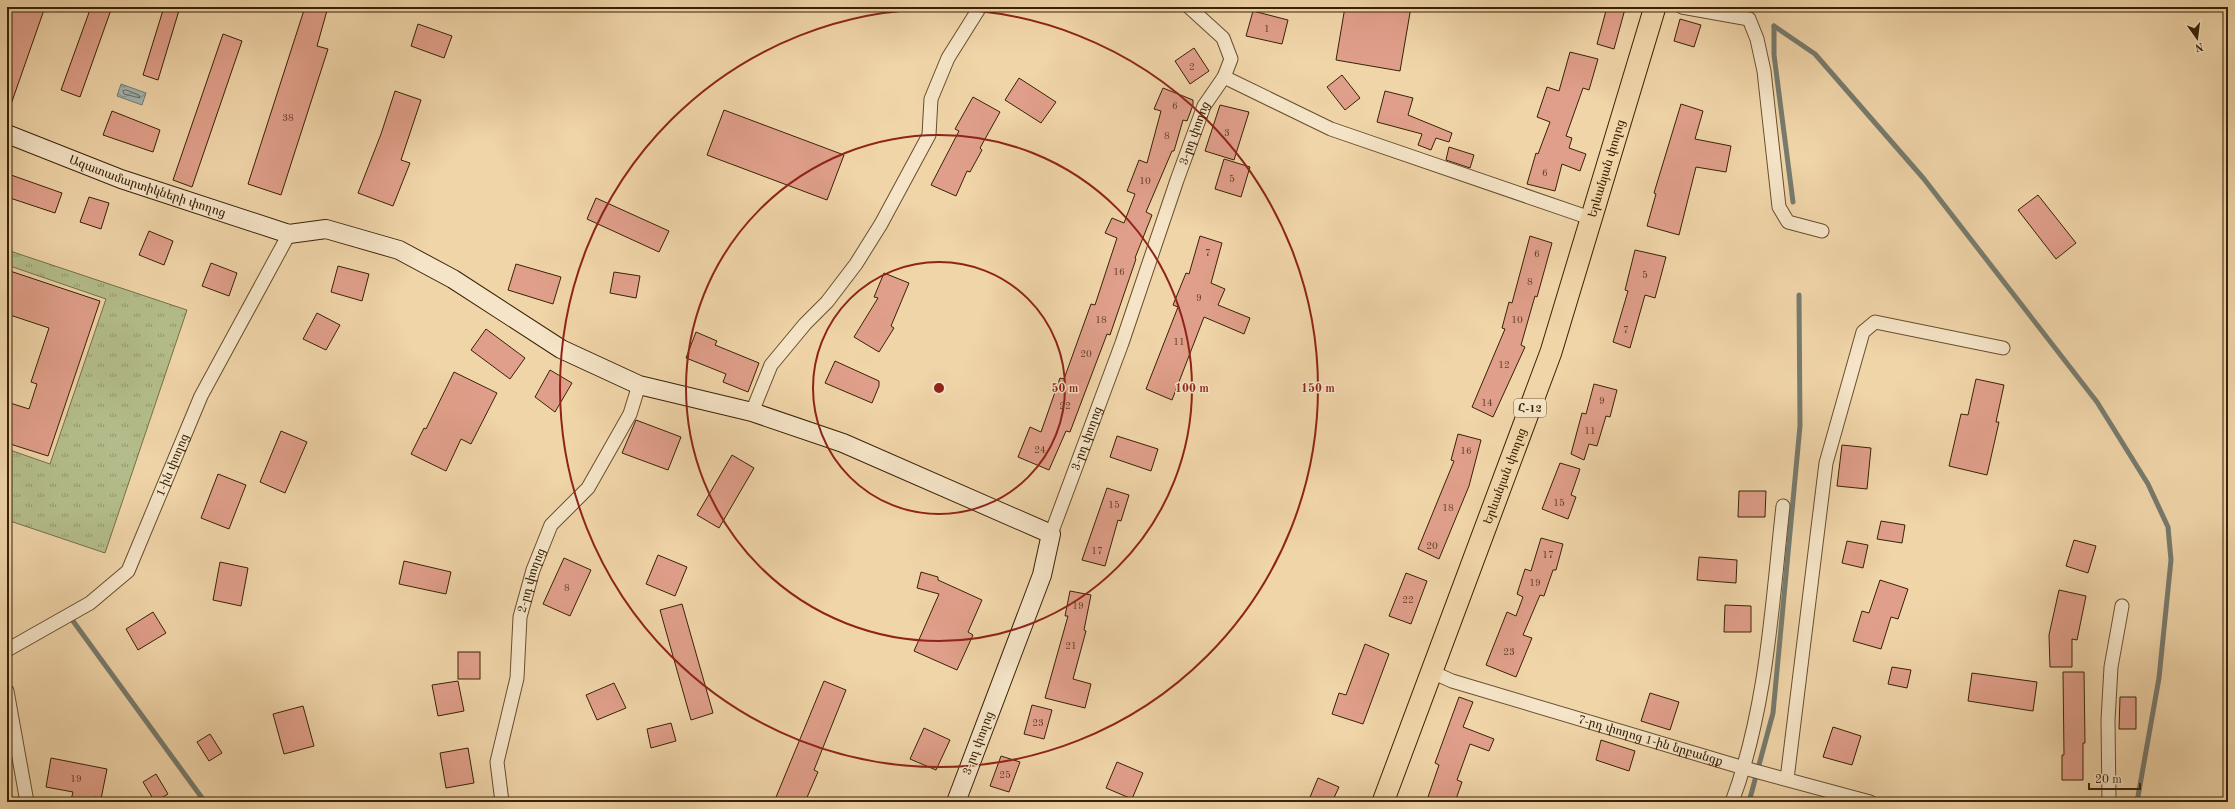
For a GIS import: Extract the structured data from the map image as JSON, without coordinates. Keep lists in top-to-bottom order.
{
  "streets": {
    "main road": ["Երևանյան փողոց", "Հ-12"],
    "street": [
      "3-րդ փողոց",
      "Ազատամարտիկների փողոց",
      "1-ին փողոց",
      "2-րդ փողոց",
      "7-րդ փողոց 1-ին նրբանցք"
    ]
  },
  "crossings": [
    ["Երևանյան փողոց", "7-րդ փողոց 1-ին նրբանցք"],
    ["Ազատամարտիկների փողոց", "1-ին փողոց"]
  ],
  "house_numbers": [
    "1",
    "2",
    "6",
    "38",
    "3",
    "8",
    "6",
    "5",
    "10",
    "7",
    "6",
    "16",
    "5",
    "8",
    "9",
    "18",
    "10",
    "7",
    "11",
    "20",
    "12",
    "9",
    "14",
    "22",
    "11",
    "24",
    "16",
    "15",
    "15",
    "18",
    "20",
    "17",
    "17",
    "19",
    "8",
    "22",
    "19",
    "21",
    "23",
    "23",
    "25",
    "19"
  ],
  "scale_bar": "20 m",
  "north": "bottom",
  "rings": ["50 m", "100 m", "150 m"]
}
